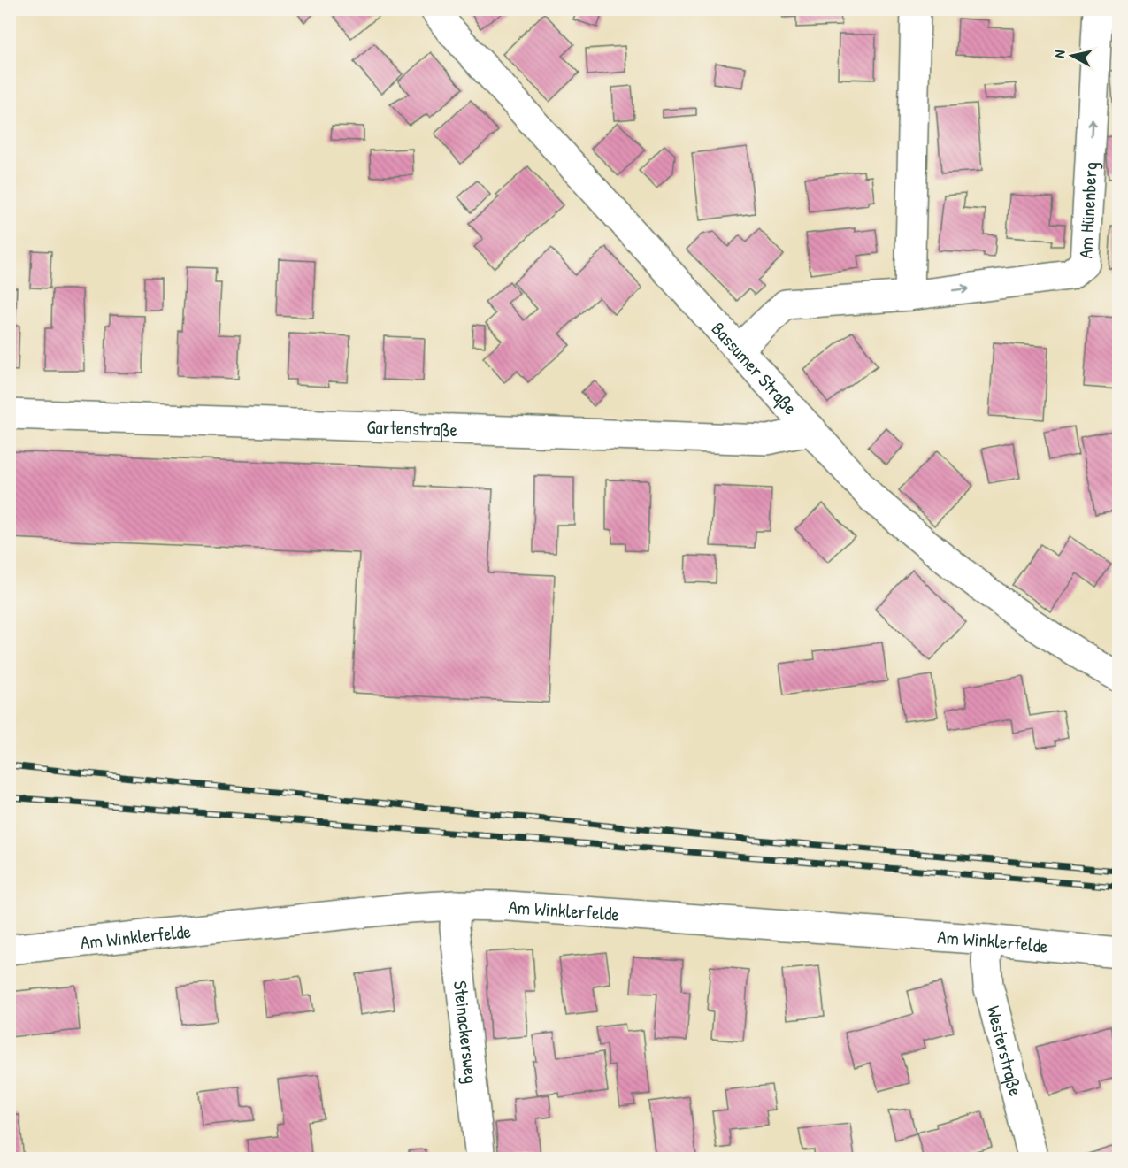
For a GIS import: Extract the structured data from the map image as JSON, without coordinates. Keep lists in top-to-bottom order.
{
  "streets": {
    "street": [
      "Am Hünenberg",
      "Bassumer Straße",
      "Gartenstraße",
      "Am Winklerfelde",
      "Steinackersweg",
      "Westerstraße"
    ]
  },
  "crossings": [
    ["Am Hünenberg", "Bassumer Straße"],
    ["Bassumer Straße", "Gartenstraße"],
    ["Am Winklerfelde", "Steinackersweg"],
    ["Am Winklerfelde", "Westerstraße"]
  ],
  "north": "left"
}
